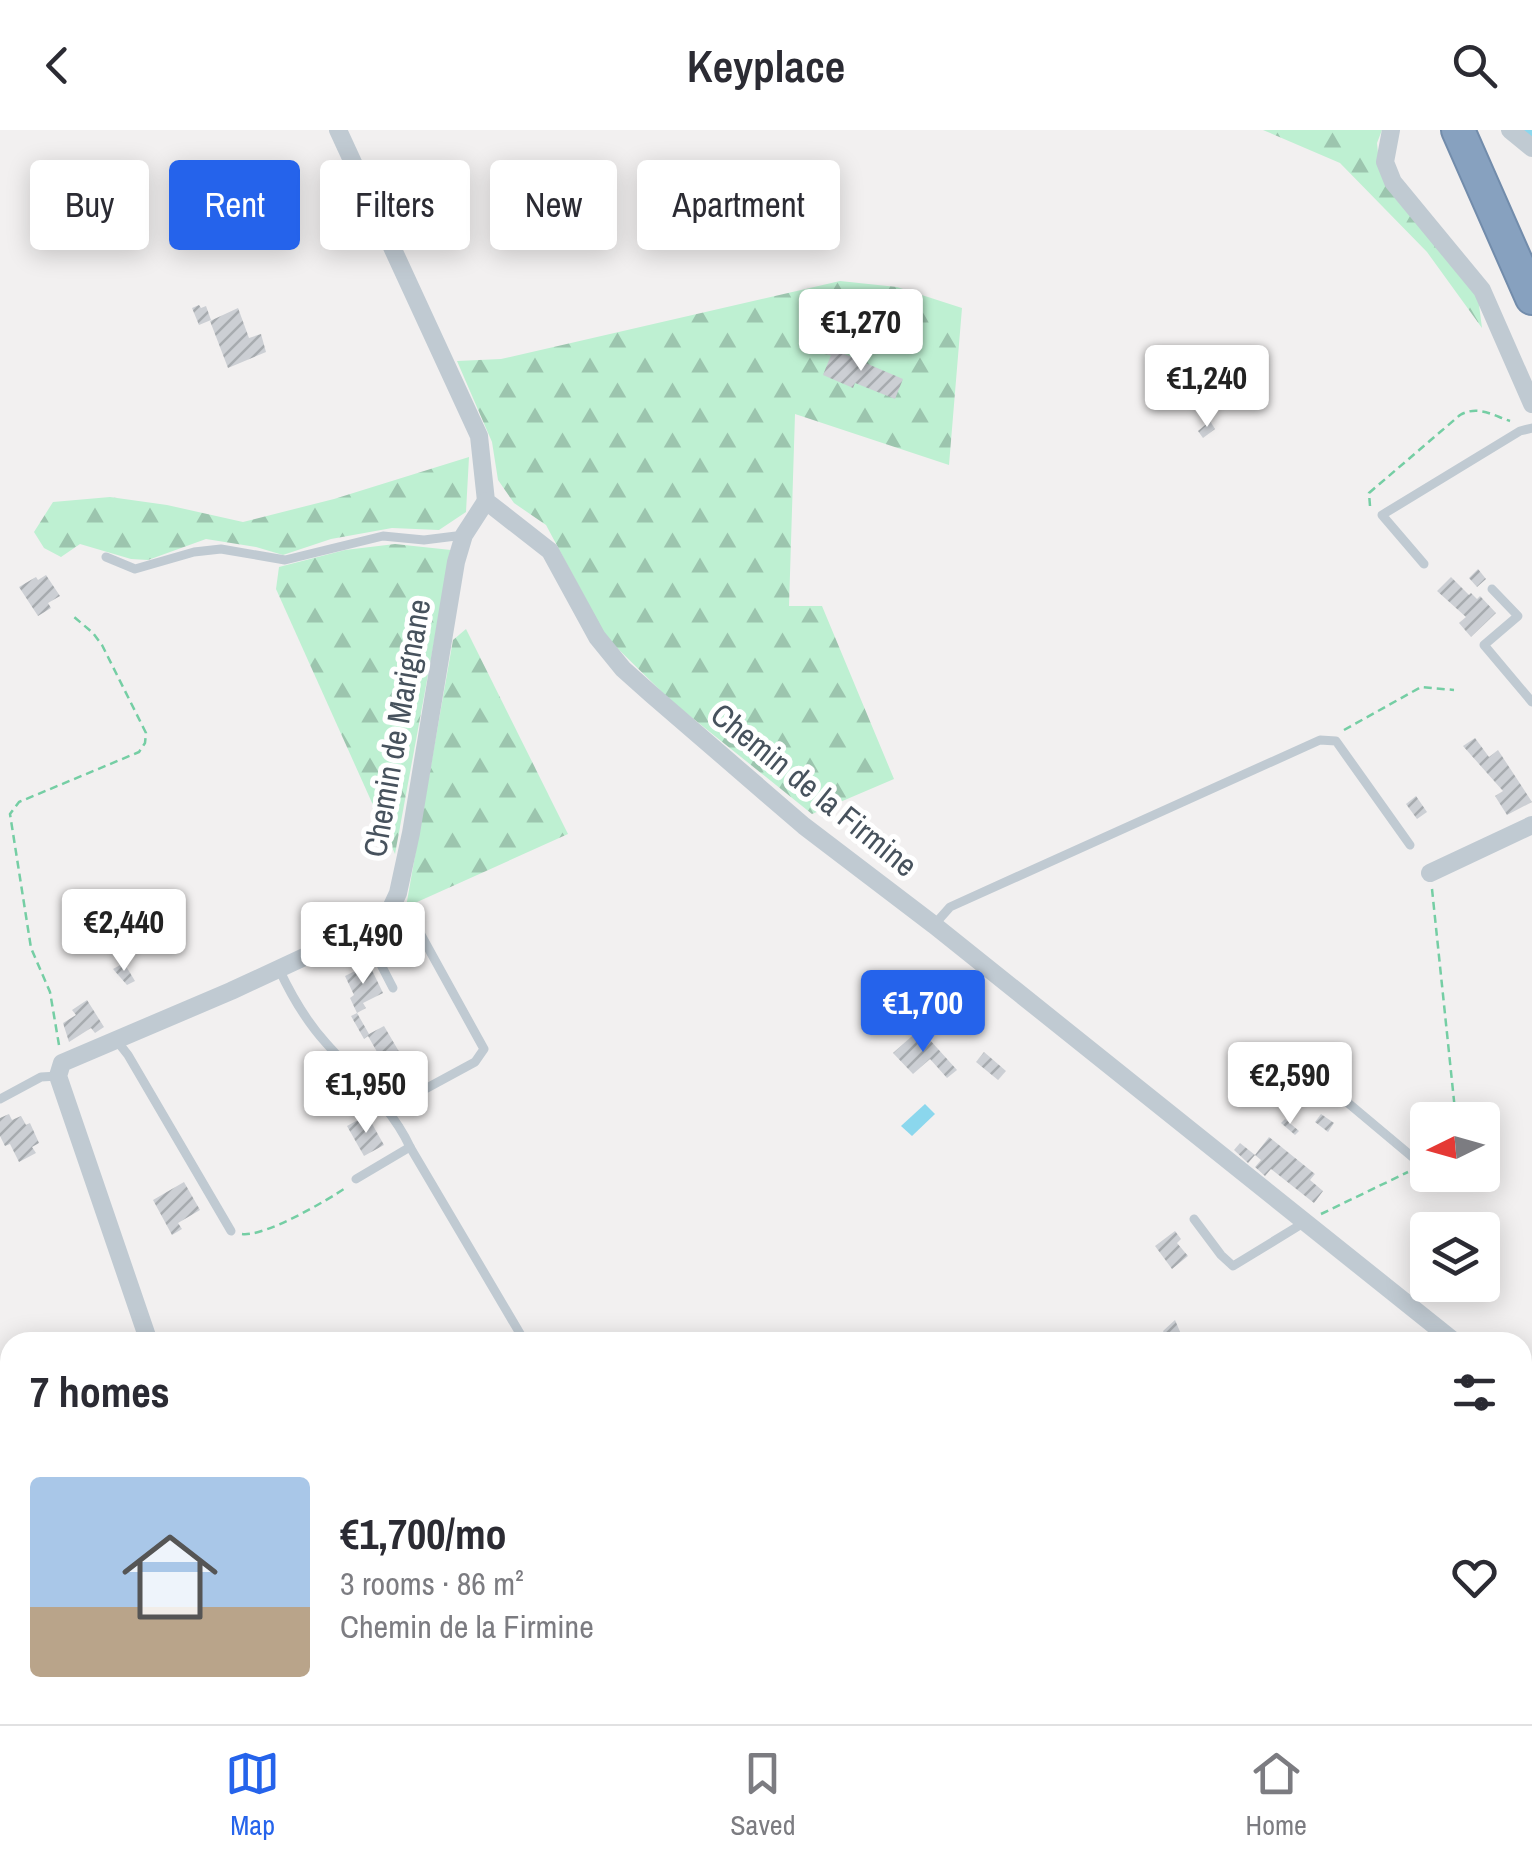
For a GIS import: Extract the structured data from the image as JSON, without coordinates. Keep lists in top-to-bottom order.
{
  "streets": {
    "street": ["Chemin de Marignane", "Chemin de la Firmine"]
  },
  "crossings": [
    ["Chemin de Marignane", "Chemin de la Firmine"]
  ],
  "north": "left",
  "page": {
    "header": "Keyplace",
    "chip": [
      "Buy",
      "Rent",
      "Filters",
      "New",
      "Apartment"
    ],
    "price": [
      "€1,270",
      "€1,240",
      "€2,440",
      "€1,490",
      "€1,700",
      "€2,590",
      "€1,950"
    ],
    "heading": "7 homes",
    "list": [
      {
        "name": "€1,700/mo",
        "note": "3 rooms · 86 m² · Chemin de la Firmine"
      }
    ],
    "tabs": ["Map", "Saved", "Home"]
  }
}
